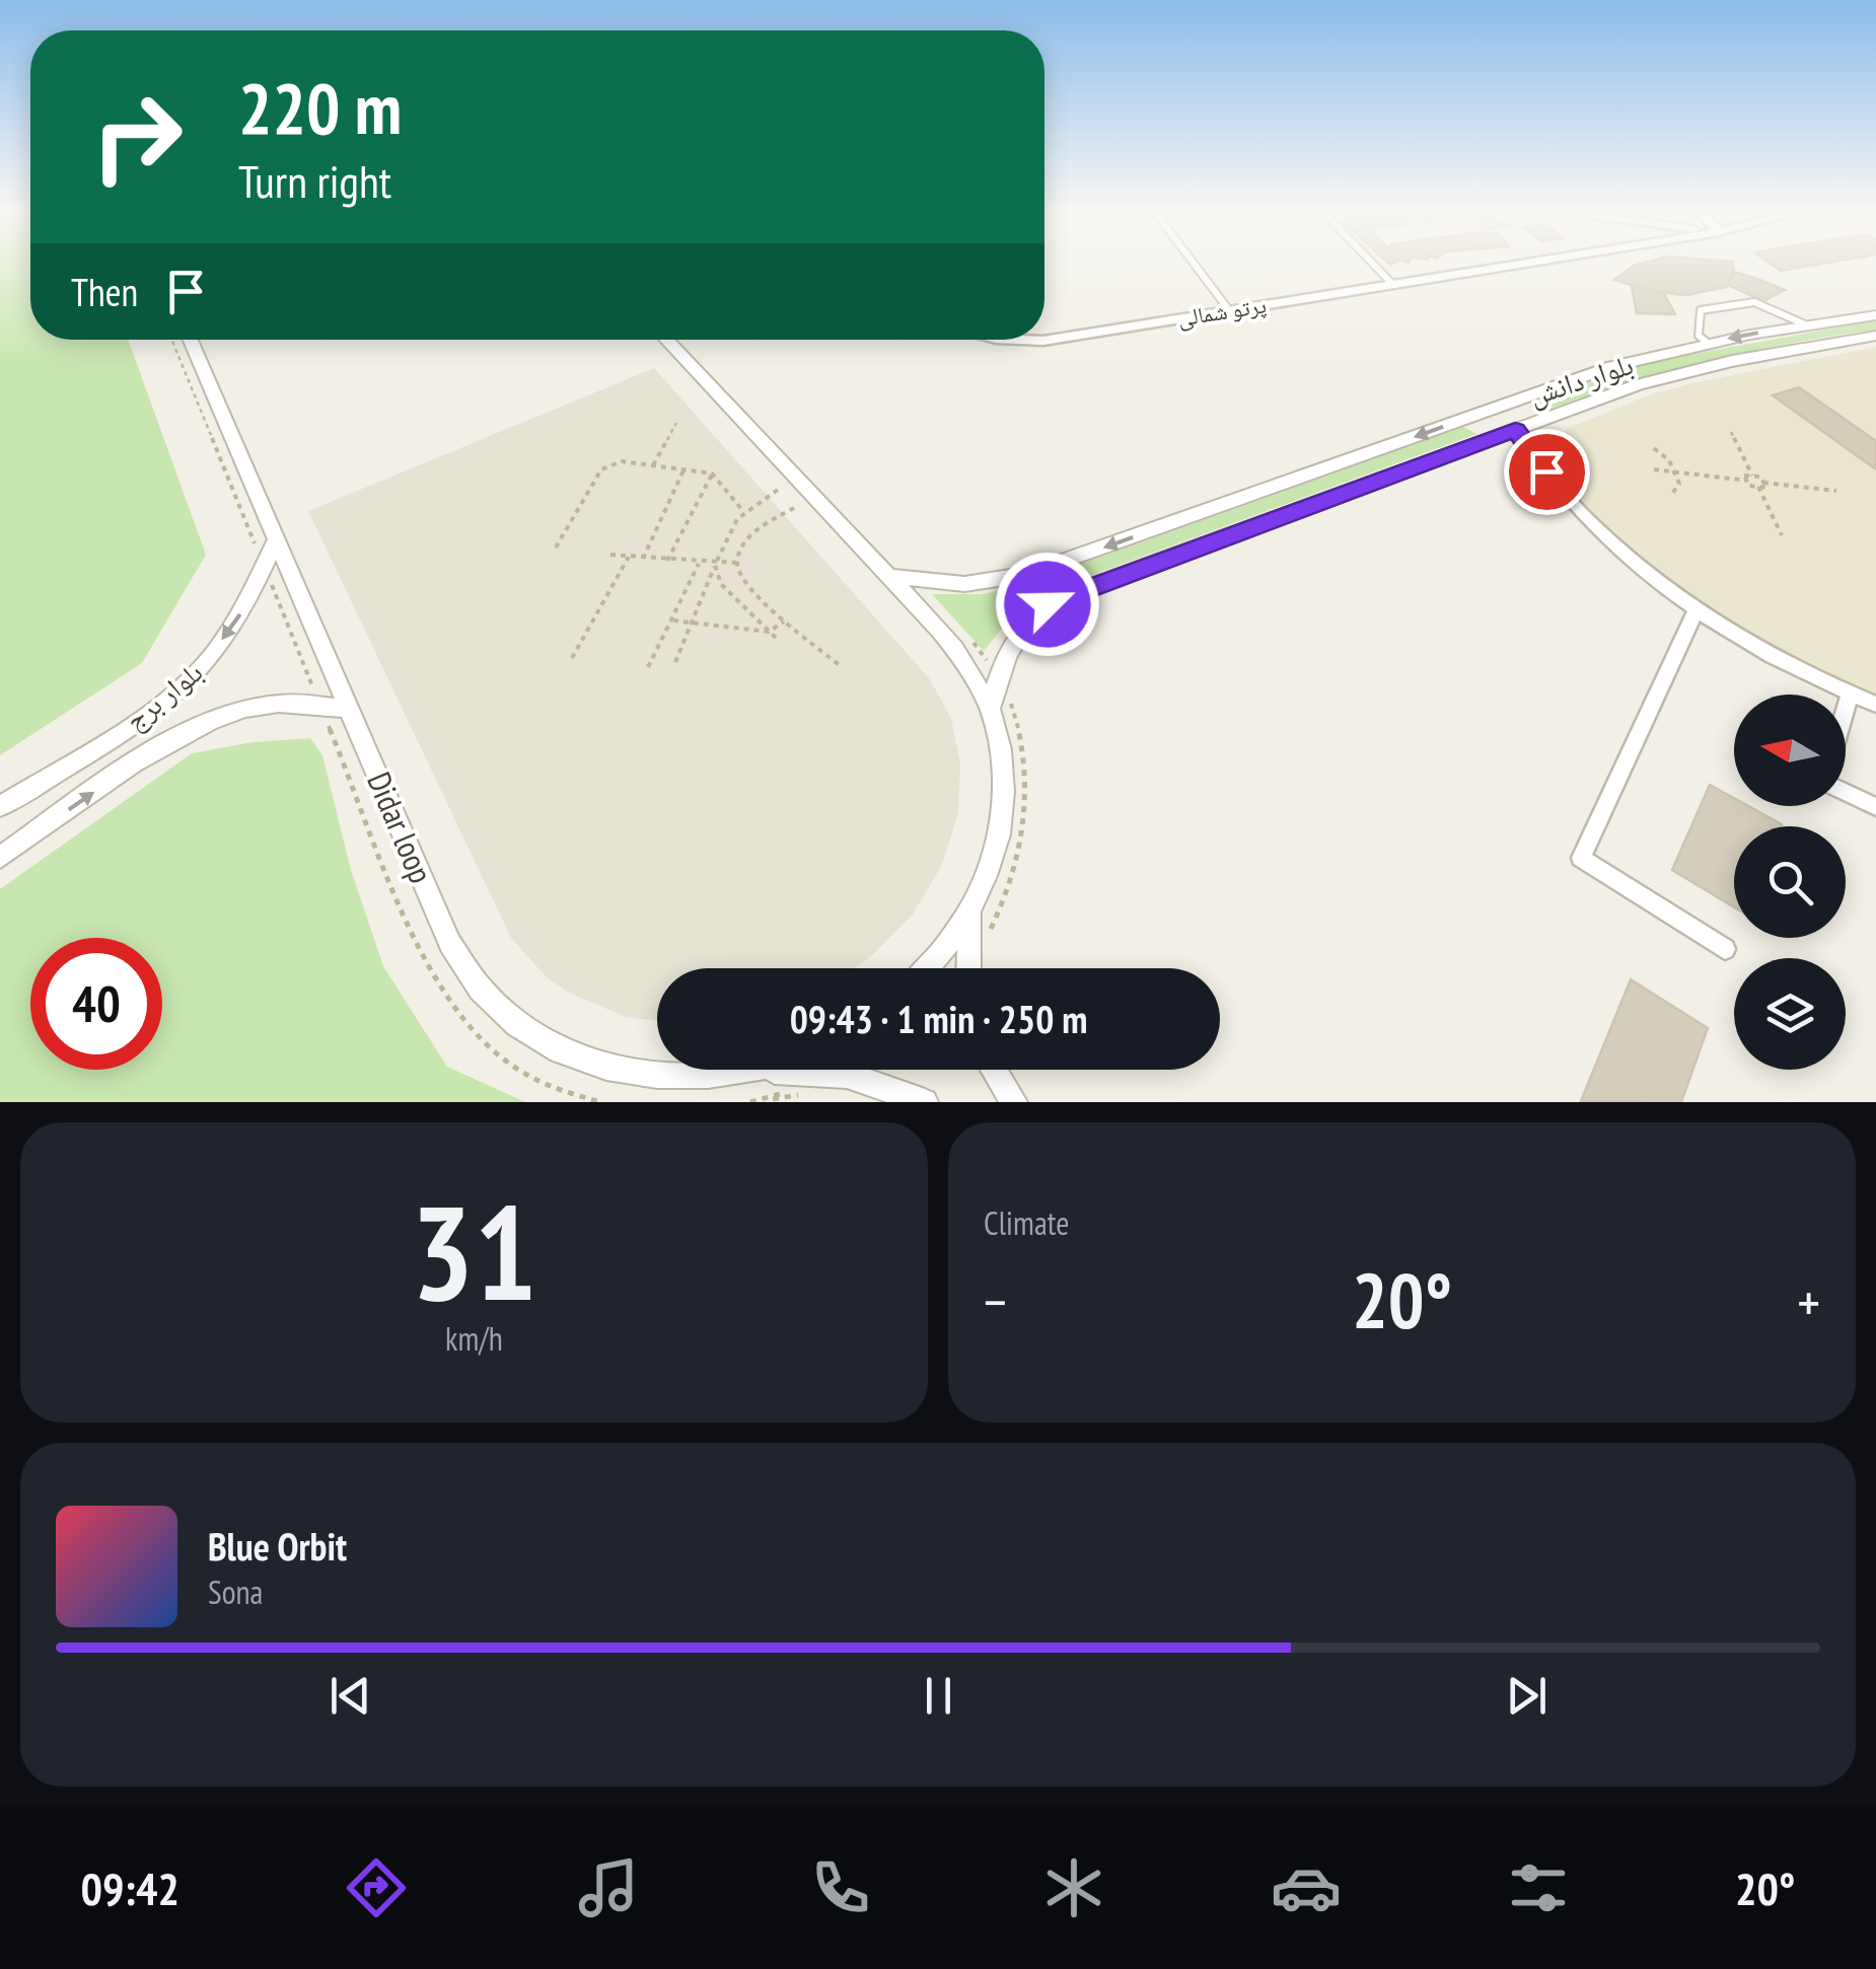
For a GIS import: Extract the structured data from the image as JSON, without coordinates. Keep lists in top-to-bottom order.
{
  "streets": {
    "street": [
      "پرتو شمالی",
      "بلوار دانش",
      "بلوار برج",
      "Didar loop"
    ]
  },
  "crossings": [
    ["بلوار برج", "Didar loop"]
  ],
  "north": "left",
  "page": {
    "turn": ["220 m", "Turn right"],
    "then": "Then",
    "limit": "40",
    "trip": "09:43 · 1 min · 250 m",
    "tile": [
      ["31", "km/h"],
      "Climate"
    ],
    "heat": ["−", "20°", "+"],
    "song": ["Blue Orbit", "Sona"],
    "tabs": ["09:42", "20°"]
  }
}
